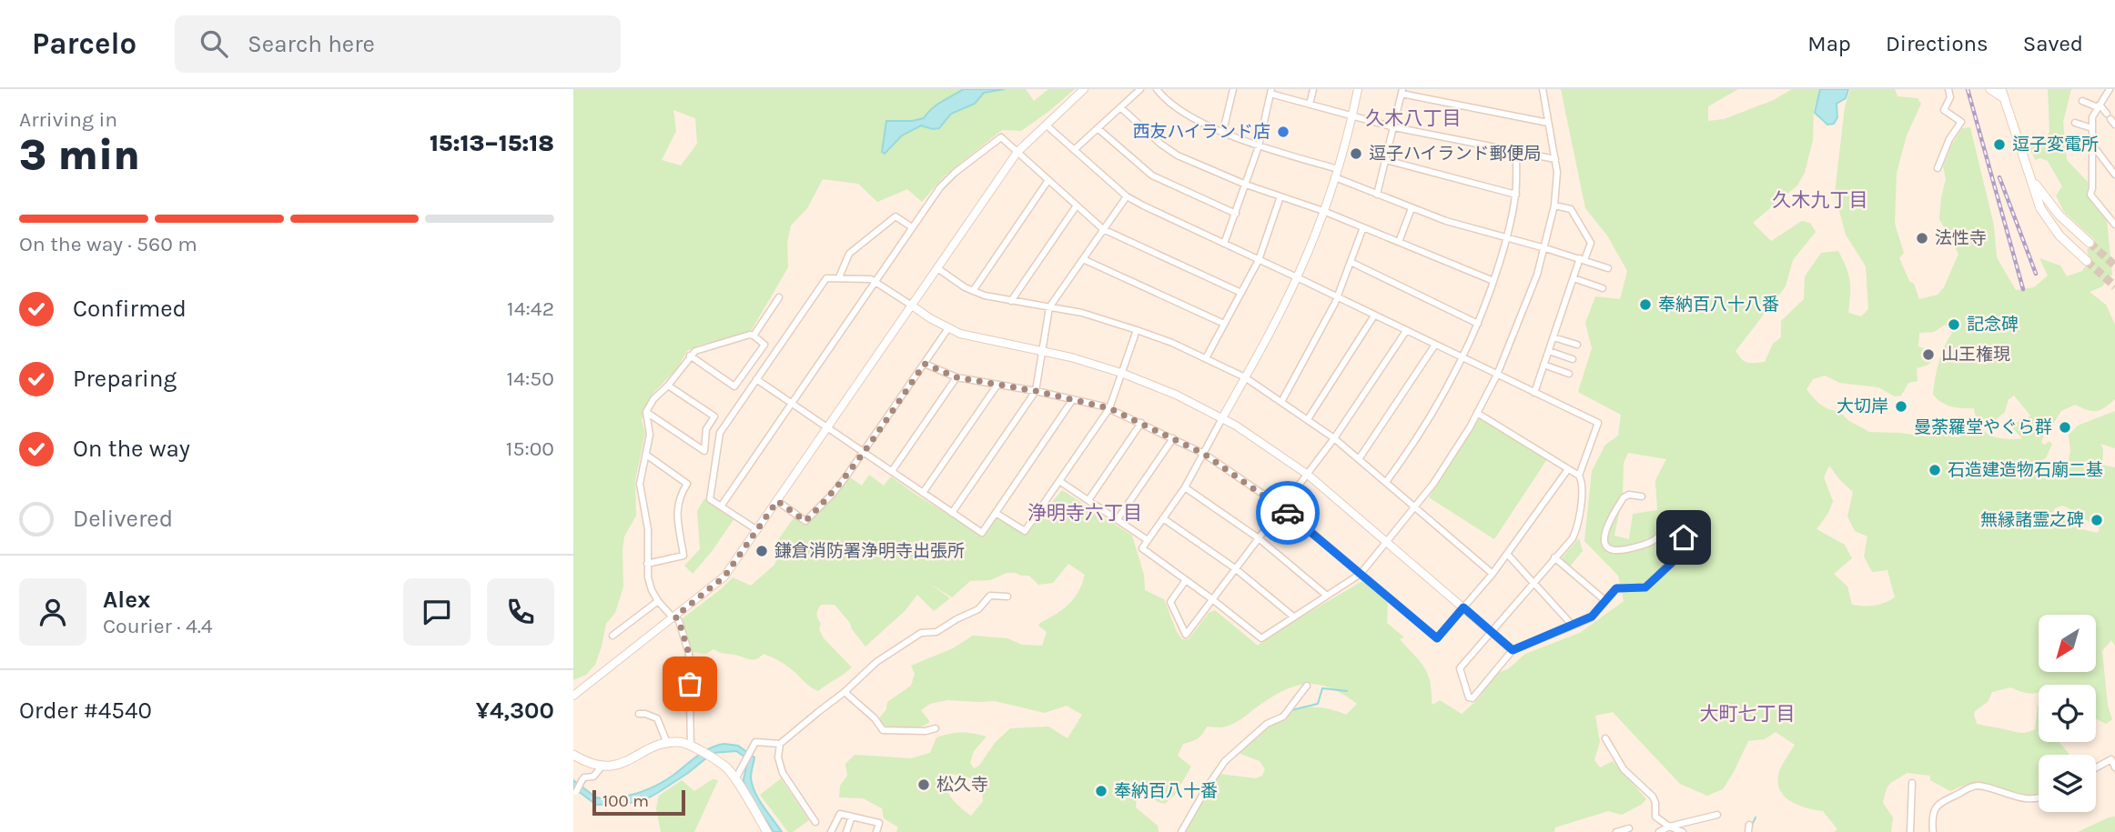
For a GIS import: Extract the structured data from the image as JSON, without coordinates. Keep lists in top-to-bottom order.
{
  "districts": [
    "久木八丁目",
    "久木九丁目",
    "浄明寺六丁目",
    "大町七丁目"
  ],
  "places": [
    "西友ハイランド店",
    "逗子変電所",
    "逗子ハイランド郵便局",
    "法性寺",
    "奉納百八十八番",
    "記念碑",
    "山王権現",
    "大切岸",
    "曼荼羅堂やぐら群",
    "石造建造物石廟二基",
    "無縁諸霊之碑",
    "鎌倉消防署浄明寺出張所",
    "松久寺",
    "奉納百八十番"
  ],
  "scale_bar": "100 m",
  "north": "bottom left",
  "page": {
    "header": "Parcelo",
    "search": "Search here",
    "nav": ["Map", "Directions", "Saved"],
    "heading": ["3 min", "Arriving in", "15:13–15:18"],
    "panel": [
      "Alex",
      "Courier · 4.4",
      "Order #4540",
      "¥4,300"
    ],
    "bar": "On the way · 560 m",
    "list": [
      ["Confirmed", "14:42"],
      ["Preparing", "14:50"],
      ["On the way", "15:00"],
      "Delivered"
    ],
    "scale": "100 m"
  }
}
